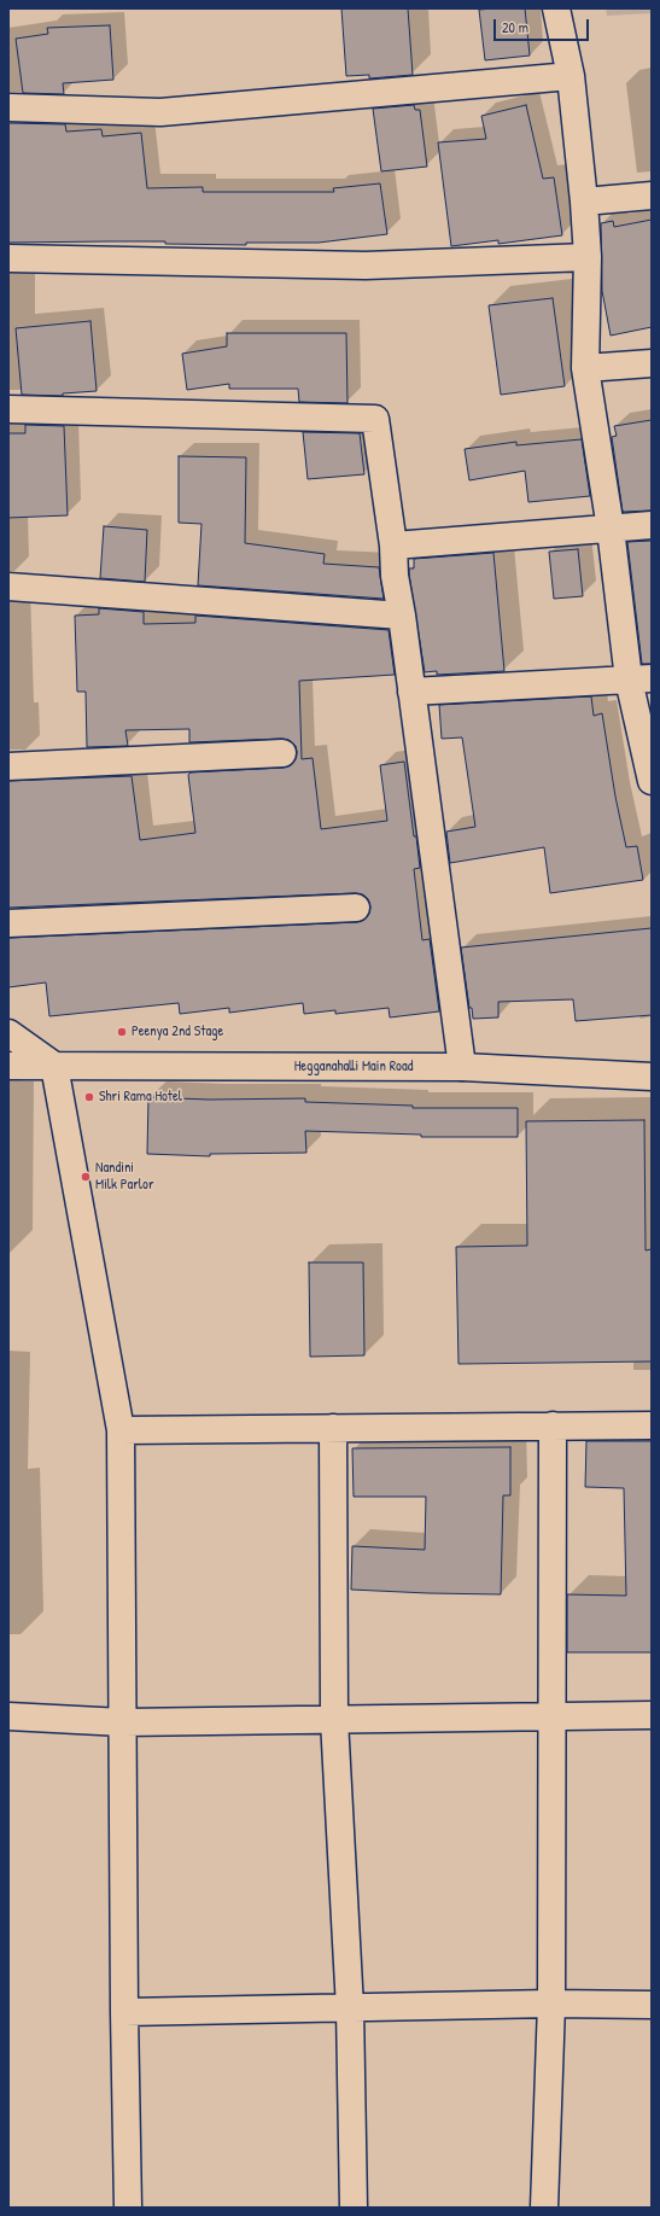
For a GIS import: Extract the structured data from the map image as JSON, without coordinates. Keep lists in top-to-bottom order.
{
  "streets": {
    "street": ["Hegganahalli Main Road"]
  },
  "places": ["Peenya 2nd Stage", "Shri Rama Hotel", "Nandini Milk Parlor"],
  "scale_bar": "20 m"
}
